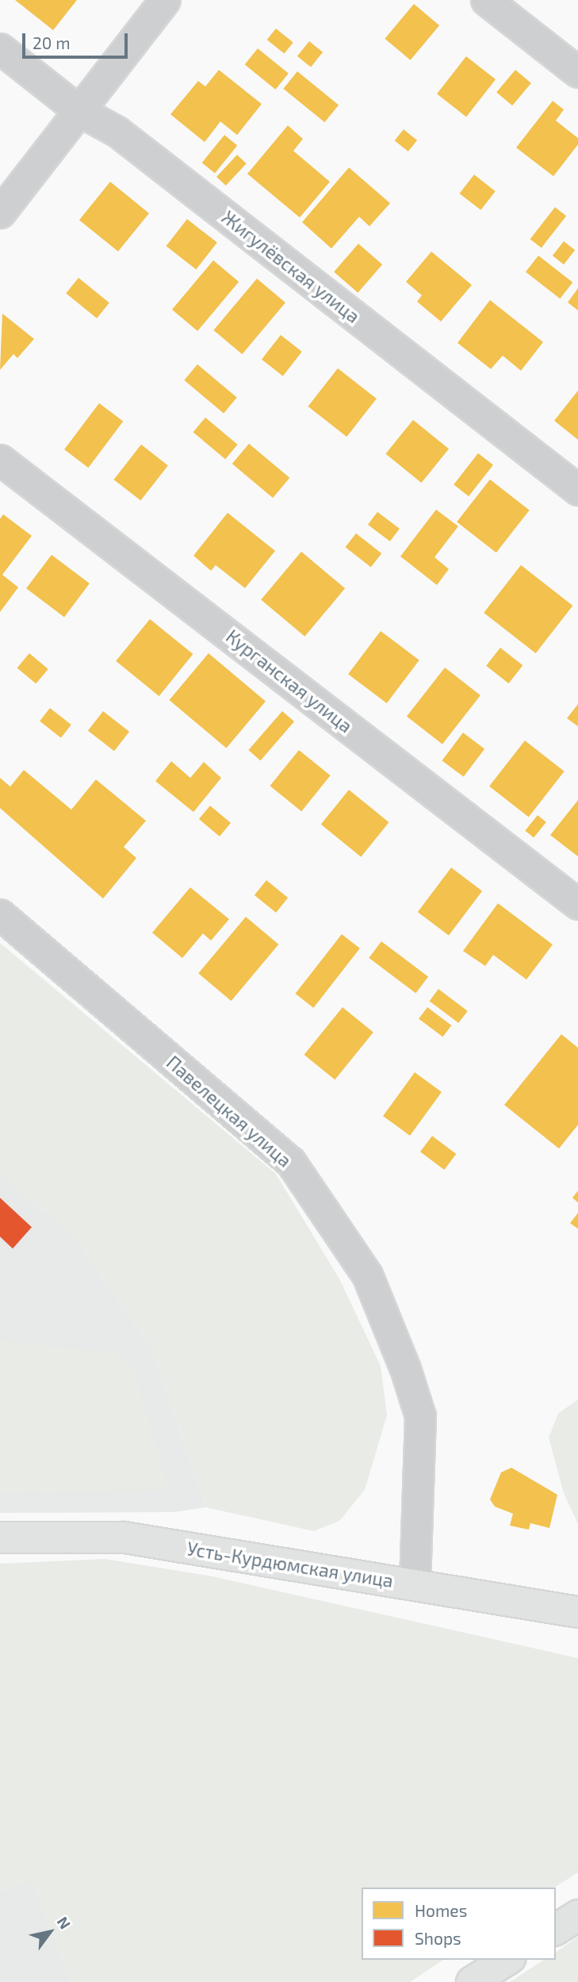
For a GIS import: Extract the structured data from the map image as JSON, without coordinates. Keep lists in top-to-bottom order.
{
  "streets": {
    "main road": ["Усть-Курдюмская улица"],
    "street": ["Жигулёвская улица", "Курганская улица", "Павелецкая улица"]
  },
  "crossings": [
    ["Павелецкая улица", "Усть-Курдюмская улица"]
  ],
  "legend": ["Homes", "Shops"],
  "scale_bar": "20 m",
  "north": "top right"
}
